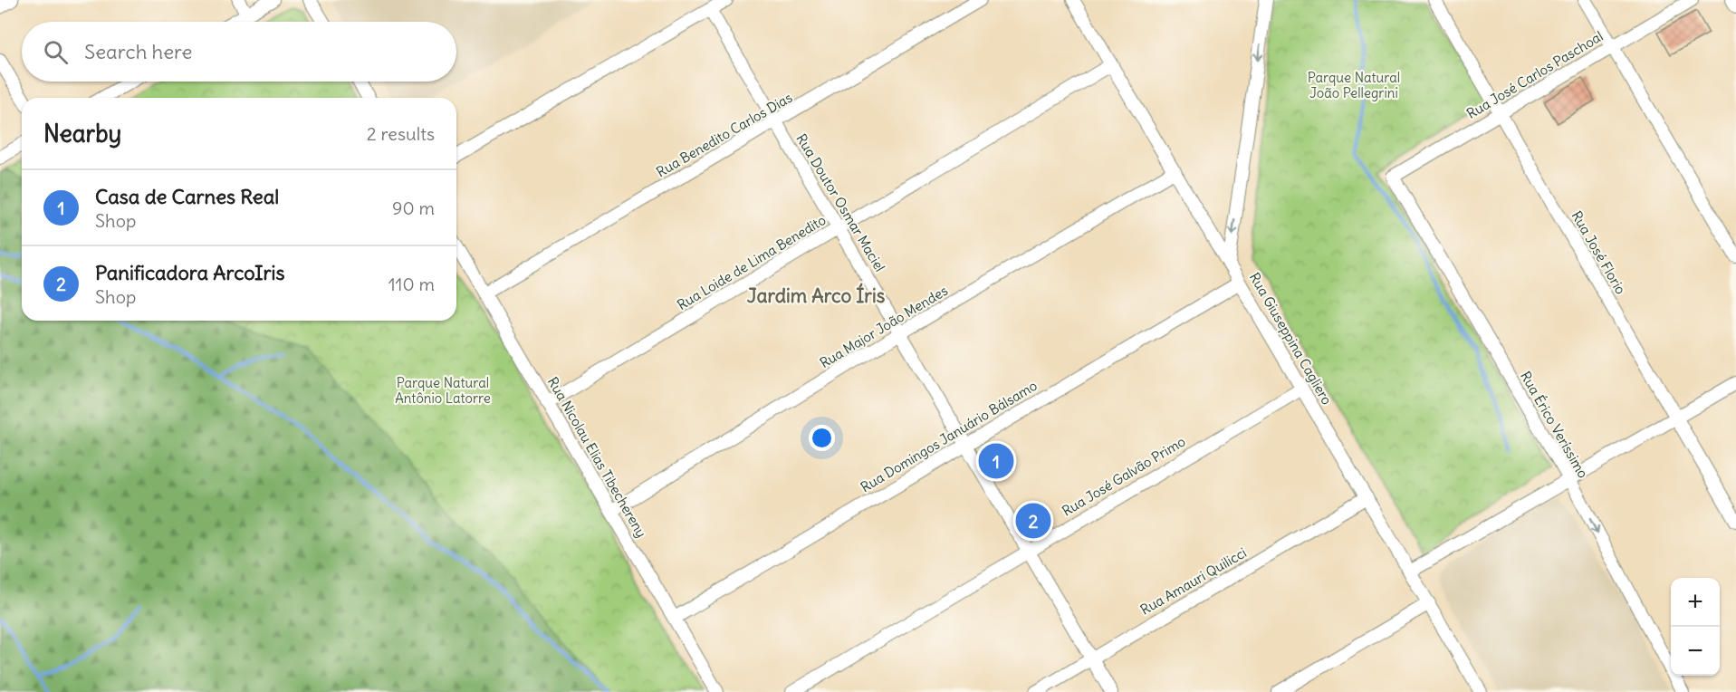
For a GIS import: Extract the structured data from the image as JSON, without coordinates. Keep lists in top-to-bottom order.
{
  "streets": {
    "street": [
      "Rua José Carlos Paschoal",
      "Rua Benedito Carlos Dias",
      "Rua Doutor Osmar Maciel",
      "Rua José Florio",
      "Rua Loide de Lima Benedito",
      "Rua Major João Mendes",
      "Rua Giuseppina Cagliero",
      "Rua Érico Veríssimo",
      "Rua Domingos Januário Bálsamo",
      "Rua Nicolau Elias Tibechereny",
      "Rua José Galvão Primo",
      "Rua Amauri Quilicci"
    ]
  },
  "crossings": [
    ["Rua José Carlos Paschoal", "Rua José Florio"],
    ["Rua José Carlos Paschoal", "Rua Érico Veríssimo"],
    ["Rua Benedito Carlos Dias", "Rua Doutor Osmar Maciel"],
    ["Rua Benedito Carlos Dias", "Rua Nicolau Elias Tibechereny"],
    ["Rua Doutor Osmar Maciel", "Rua Loide de Lima Benedito"],
    ["Rua Doutor Osmar Maciel", "Rua Major João Mendes"],
    ["Rua Doutor Osmar Maciel", "Rua Domingos Januário Bálsamo"],
    ["Rua Doutor Osmar Maciel", "Rua José Galvão Primo"],
    ["Rua Doutor Osmar Maciel", "Rua Amauri Quilicci"],
    ["Rua Loide de Lima Benedito", "Rua Giuseppina Cagliero"],
    ["Rua Loide de Lima Benedito", "Rua Nicolau Elias Tibechereny"],
    ["Rua Major João Mendes", "Rua Giuseppina Cagliero"],
    ["Rua Major João Mendes", "Rua Nicolau Elias Tibechereny"],
    ["Rua Giuseppina Cagliero", "Rua Domingos Januário Bálsamo"],
    ["Rua Giuseppina Cagliero", "Rua José Galvão Primo"],
    ["Rua Giuseppina Cagliero", "Rua Amauri Quilicci"],
    ["Rua Domingos Januário Bálsamo", "Rua Nicolau Elias Tibechereny"]
  ],
  "one_way": ["Rua Érico Veríssimo"],
  "districts": ["Jardim Arco Íris"],
  "parks": ["Parque Natural João Pellegrini", "Parque Natural Antônio Latorre"],
  "page": {
    "search": "Search here",
    "heading": ["Nearby", "2 results"],
    "list": [
      {
        "mark": "1",
        "name": "Casa de Carnes Real",
        "note": "Shop",
        "value": "90 m"
      },
      {
        "mark": "2",
        "name": "Panificadora ArcoIris",
        "note": "Shop",
        "value": "110 m"
      }
    ],
    "pins": ["1", "2"],
    "map_buttons": ["+", "−"]
  }
}
